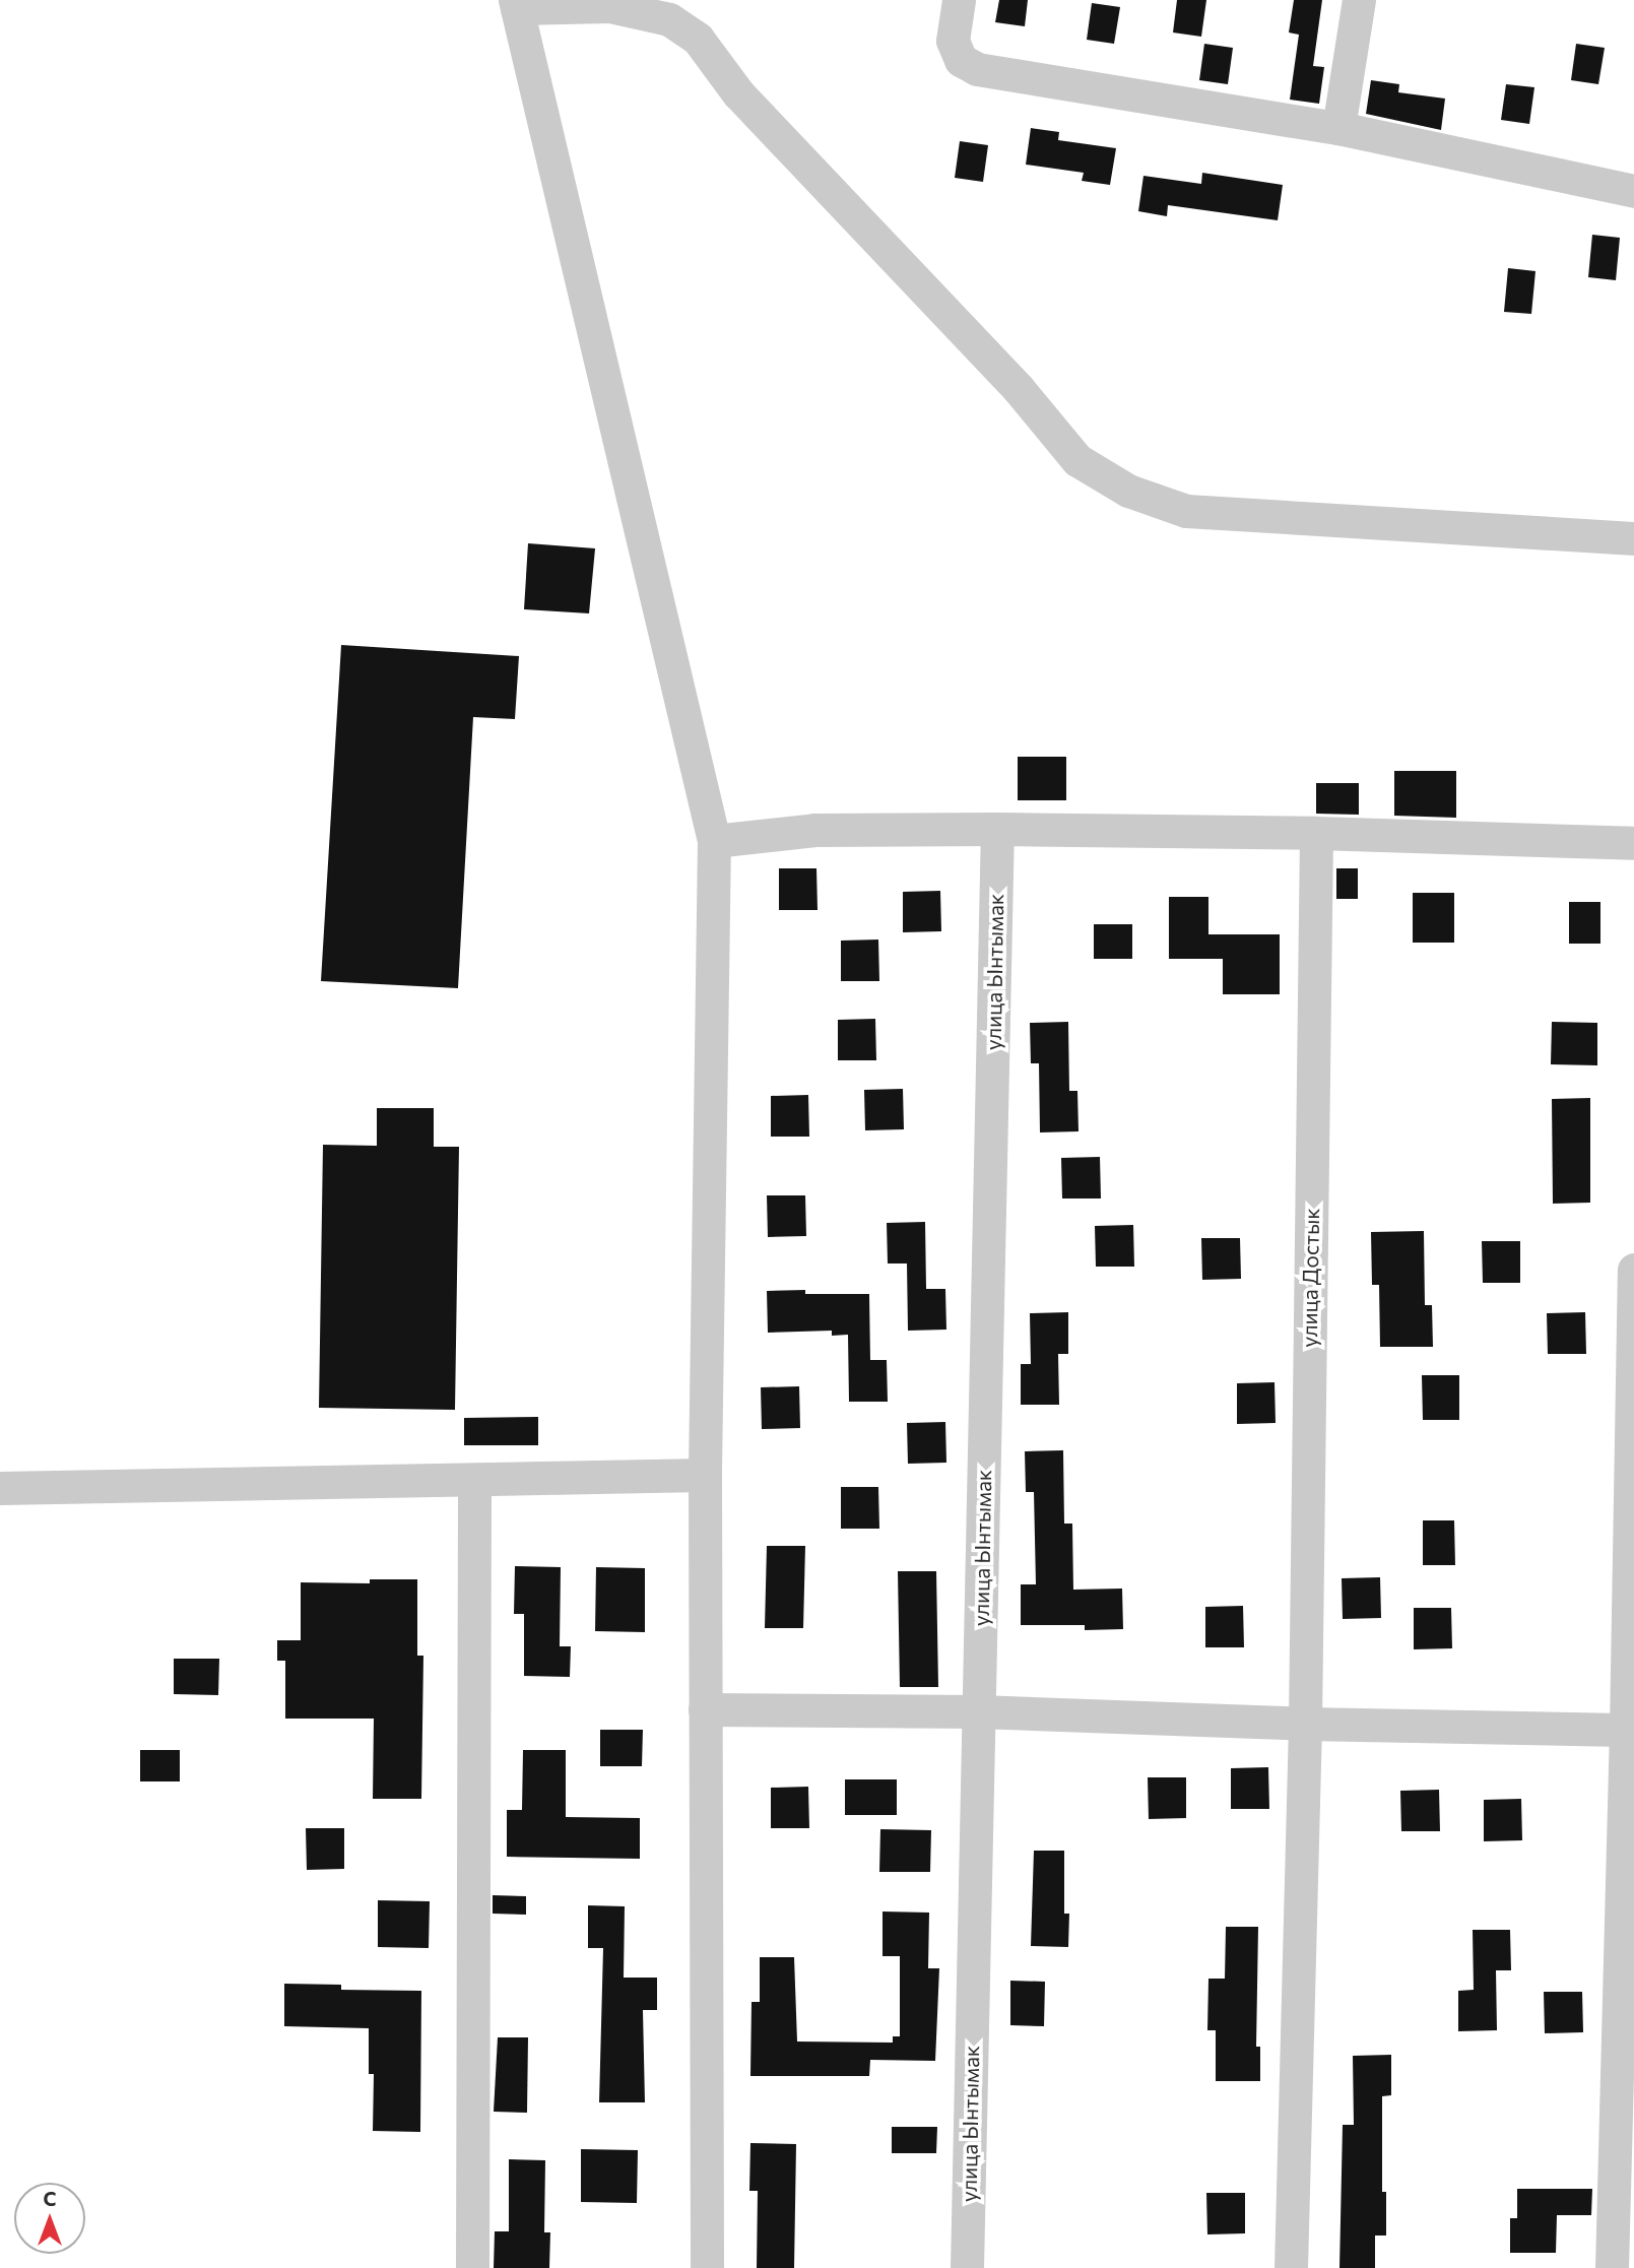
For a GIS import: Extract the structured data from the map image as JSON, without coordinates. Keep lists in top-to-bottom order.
{
  "streets": {
    "street": ["улица Ынтымак", "улица Достык"]
  },
  "north": "top"
}
